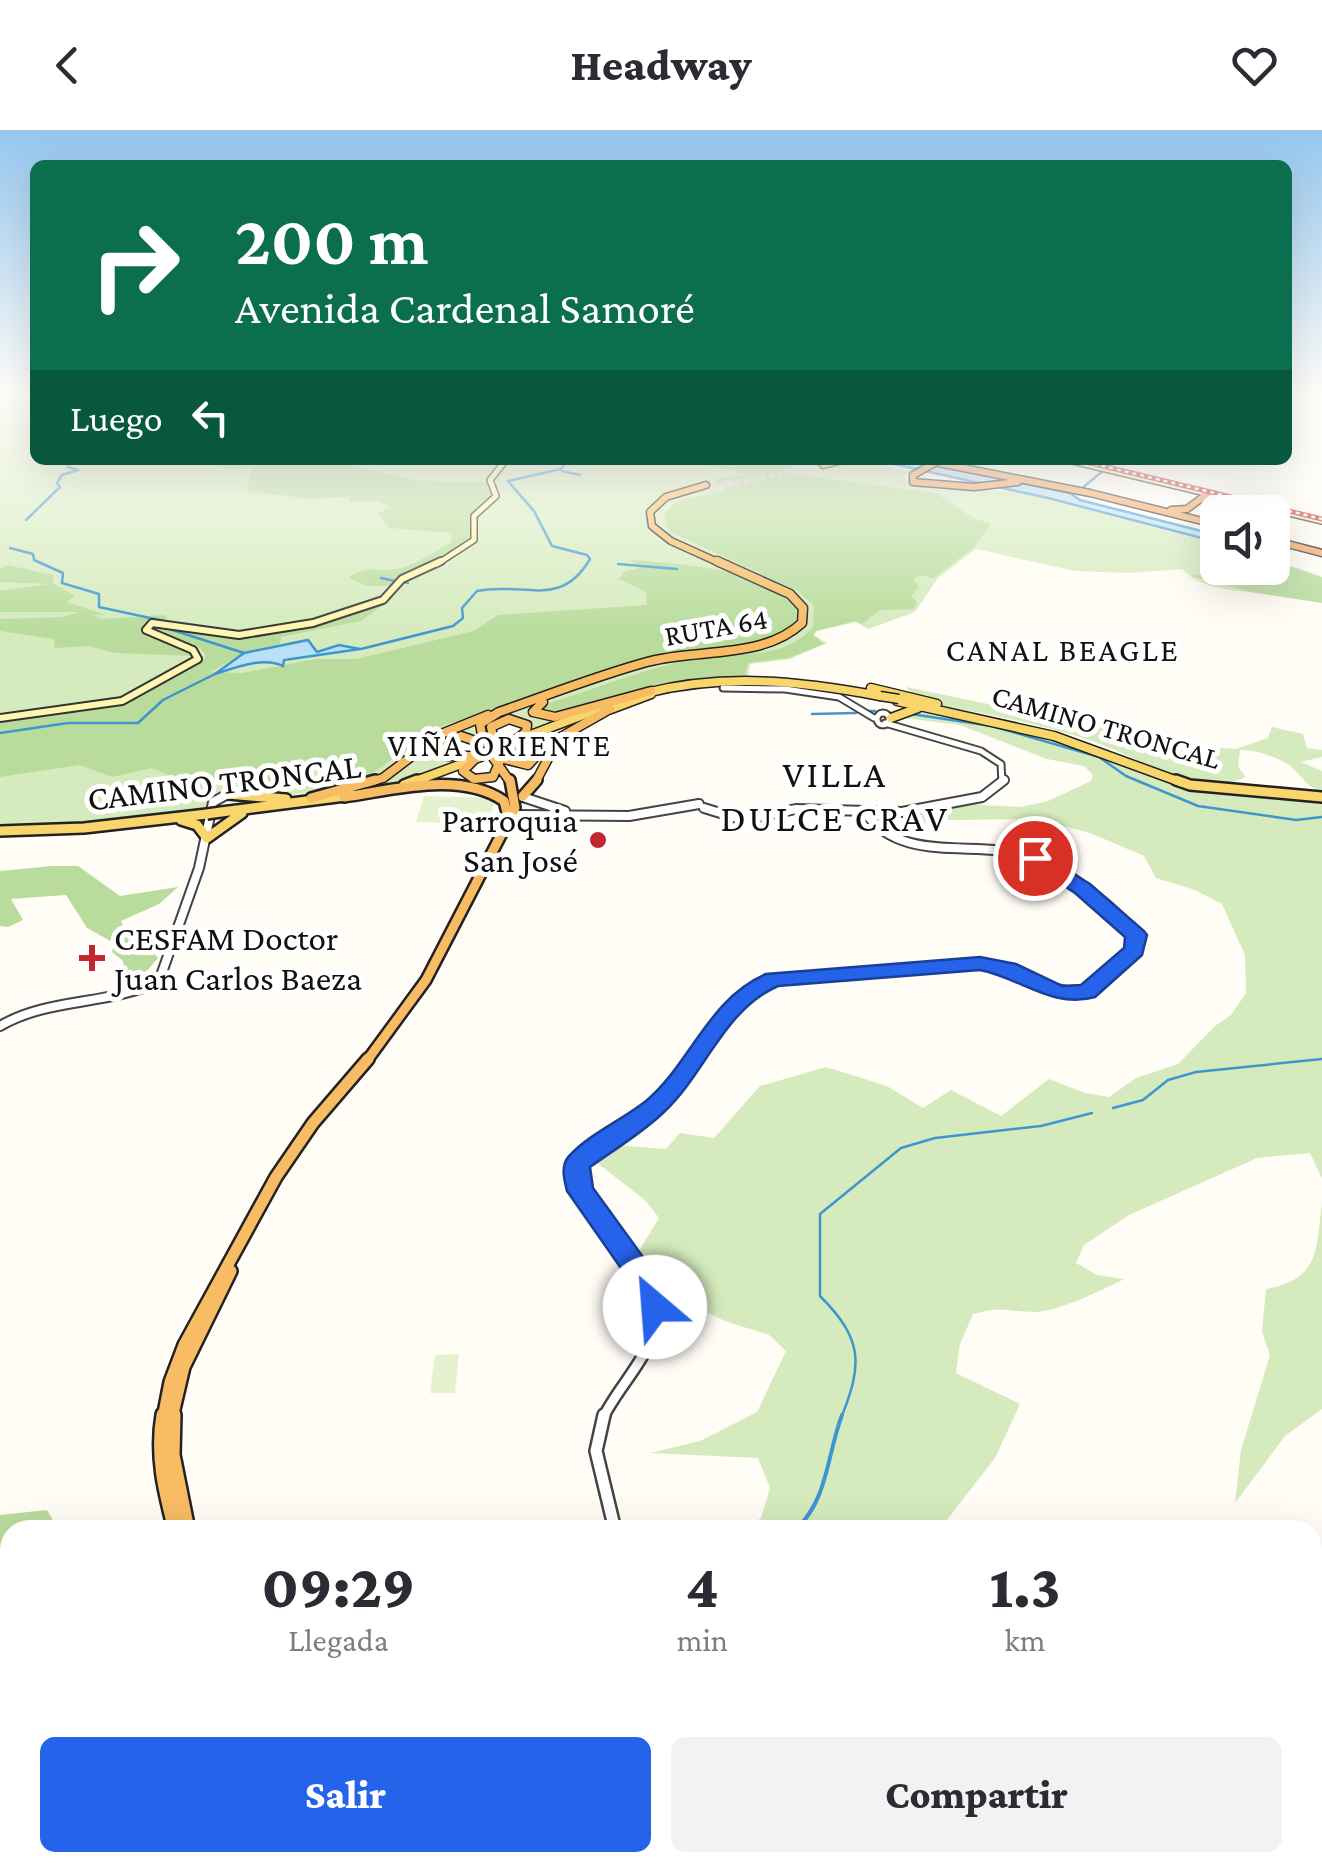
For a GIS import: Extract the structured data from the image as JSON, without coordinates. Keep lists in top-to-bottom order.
{
  "streets": {
    "highway": ["RUTA 64"],
    "main road": ["CAMINO TRONCAL"]
  },
  "crossings": [
    ["RUTA 64", "CAMINO TRONCAL"]
  ],
  "districts": ["CANAL BEAGLE", "VIÑA ORIENTE", "VILLA DULCE CRAV"],
  "places": {
    "other": ["Parroquia San José"],
    "health": ["CESFAM Doctor Juan Carlos Baeza"]
  },
  "page": {
    "header": "Headway",
    "turn": ["200 m", "Avenida Cardenal Samoré"],
    "then": "Luego",
    "eta": [
      "09:29",
      "Llegada",
      "4",
      "min",
      "1.3",
      "km"
    ],
    "buttons": ["Salir", "Compartir"]
  }
}
